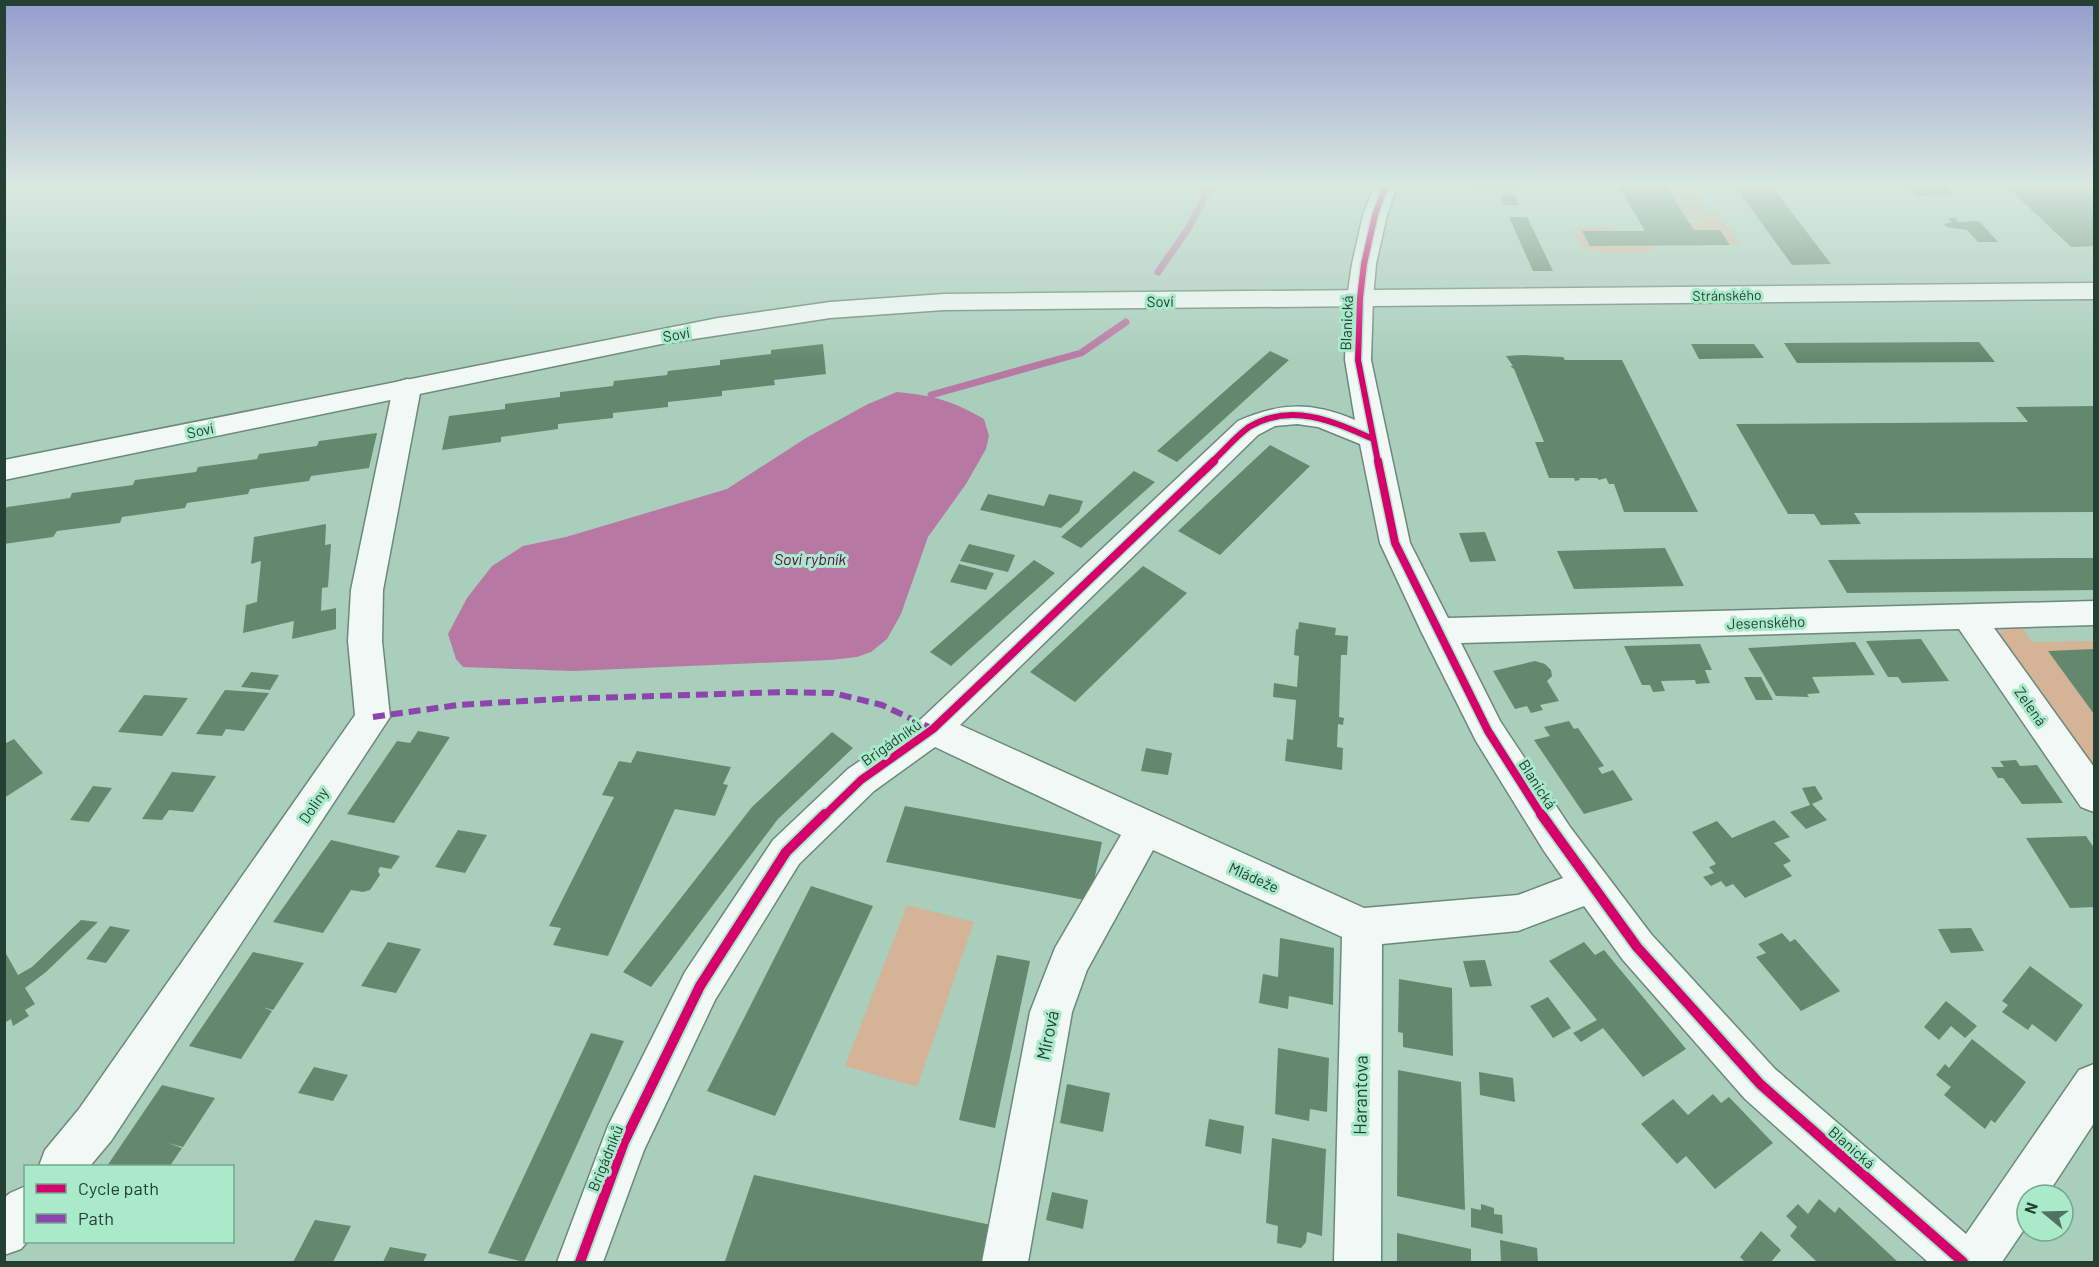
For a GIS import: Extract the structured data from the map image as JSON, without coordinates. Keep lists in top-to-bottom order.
{
  "streets": {
    "street": [
      "Stránského",
      "Soví",
      "Blanická",
      "Jesenského",
      "Zelená",
      "Brigádníků",
      "Doliny",
      "Mládeže",
      "Mírová",
      "Harantova"
    ]
  },
  "crossings": [
    ["Stránského", "Soví"],
    ["Stránského", "Blanická"],
    ["Soví", "Blanická"],
    ["Soví", "Doliny"],
    ["Blanická", "Jesenského"],
    ["Blanická", "Brigádníků"],
    ["Blanická", "Mládeže"],
    ["Jesenského", "Zelená"],
    ["Brigádníků", "Mládeže"],
    ["Mládeže", "Mírová"],
    ["Mládeže", "Harantova"]
  ],
  "water": ["Soví rybník"],
  "legend": ["Cycle path", "Path"],
  "north": "left"
}
